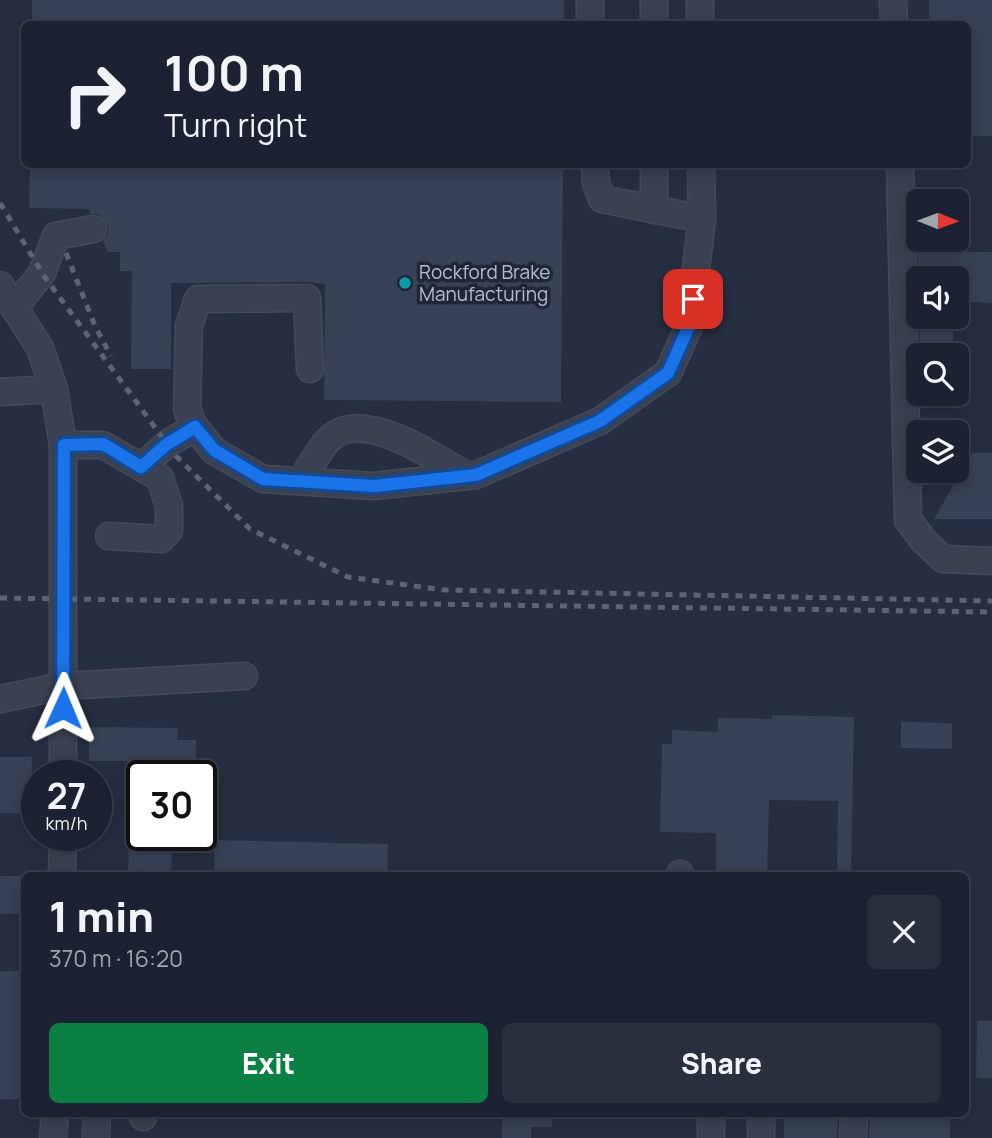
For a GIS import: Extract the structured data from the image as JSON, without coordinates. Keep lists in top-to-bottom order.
{
  "places": ["Rockford Brake Manufacturing"],
  "north": "right",
  "page": {
    "turn": ["100 m", "Turn right"],
    "speed": "27 km/h",
    "limit": "30",
    "heading": ["1 min", "370 m · 16:20"],
    "buttons": ["Exit", "Share"]
  }
}
